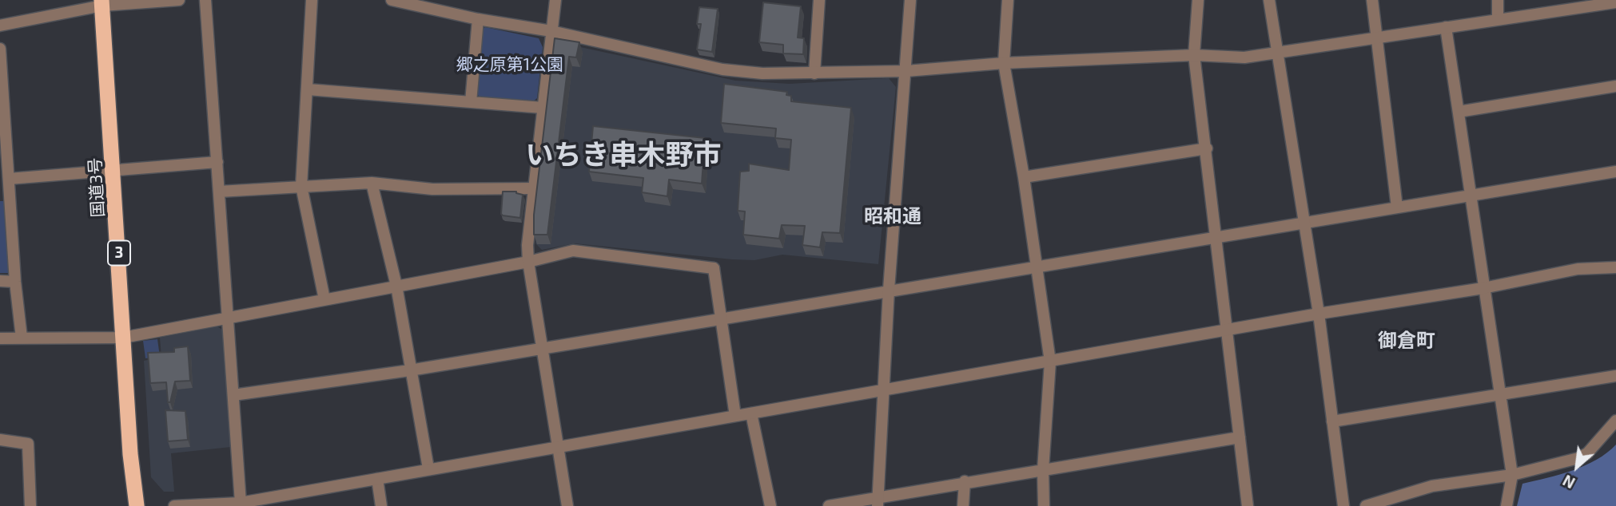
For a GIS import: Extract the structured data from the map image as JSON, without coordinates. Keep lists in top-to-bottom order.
{
  "streets": {
    "highway": ["国道3号", "3"]
  },
  "districts": ["いちき串木野市", "昭和通", "御倉町"],
  "parks": ["郷之原第1公園"],
  "north": "bottom left"
}
